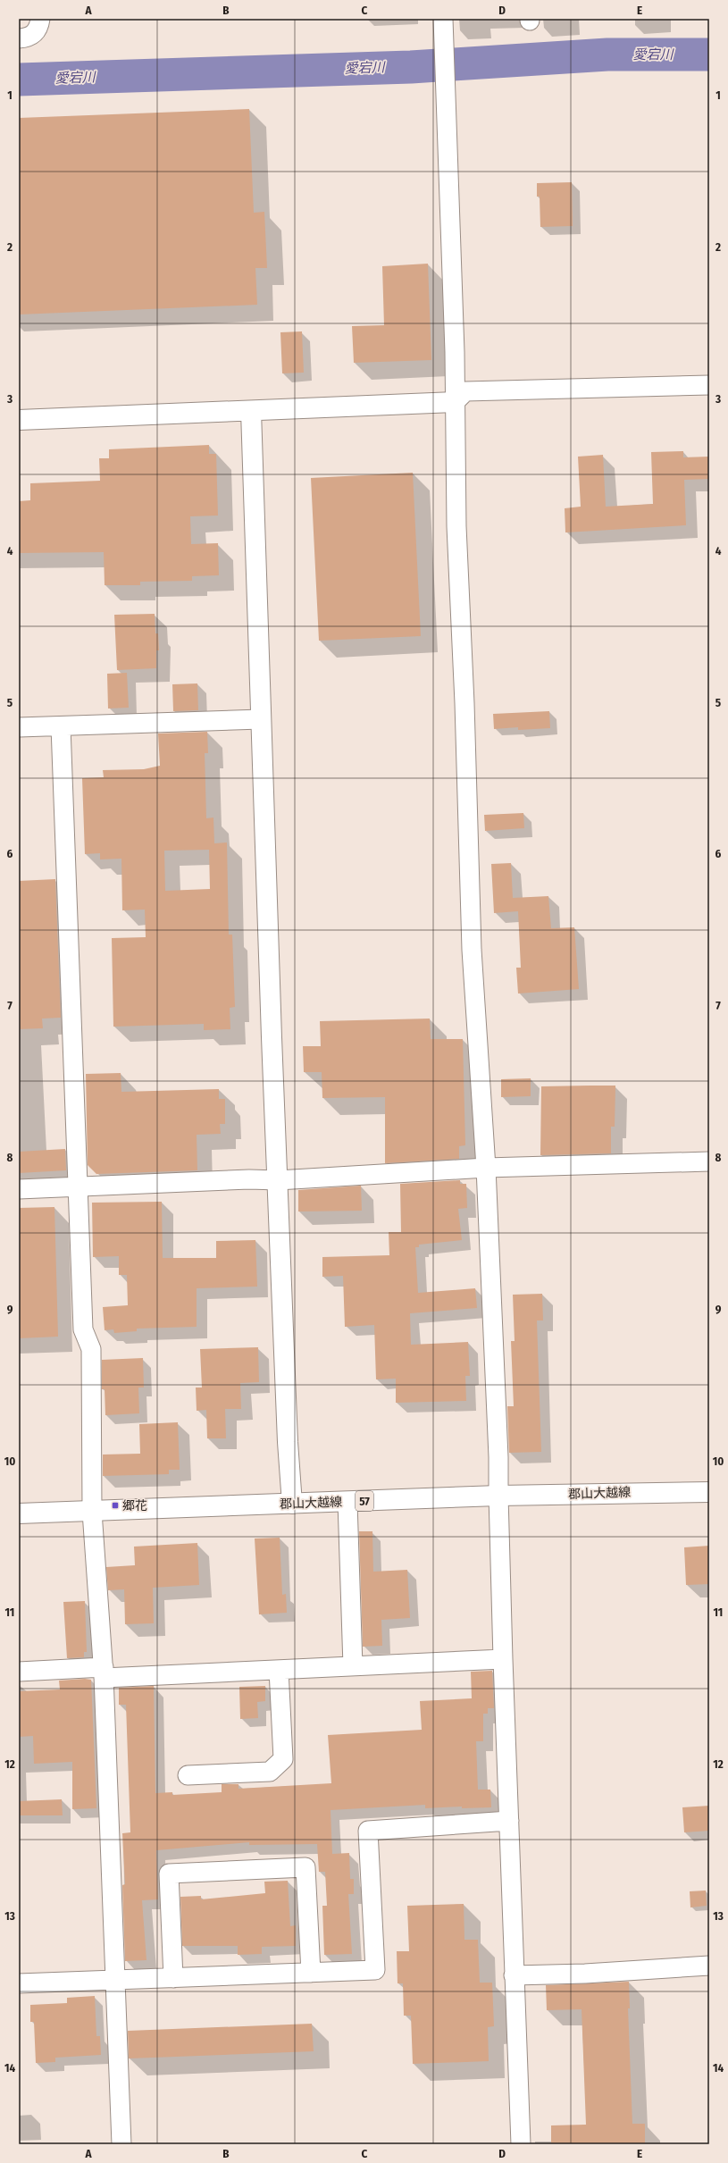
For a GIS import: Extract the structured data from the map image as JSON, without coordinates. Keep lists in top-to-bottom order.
{
  "streets": {
    "street": ["郡山大越線", "57"]
  },
  "water": ["愛宕川"],
  "places": {
    "transit": ["郷花"]
  },
  "grid": {
    "columns": [
      "A",
      "B",
      "C",
      "D",
      "E"
    ],
    "rows": [
      "1",
      "2",
      "3",
      "4",
      "5",
      "6",
      "7",
      "8",
      "9",
      "10",
      "11",
      "12",
      "13",
      "14"
    ]
  }
}
